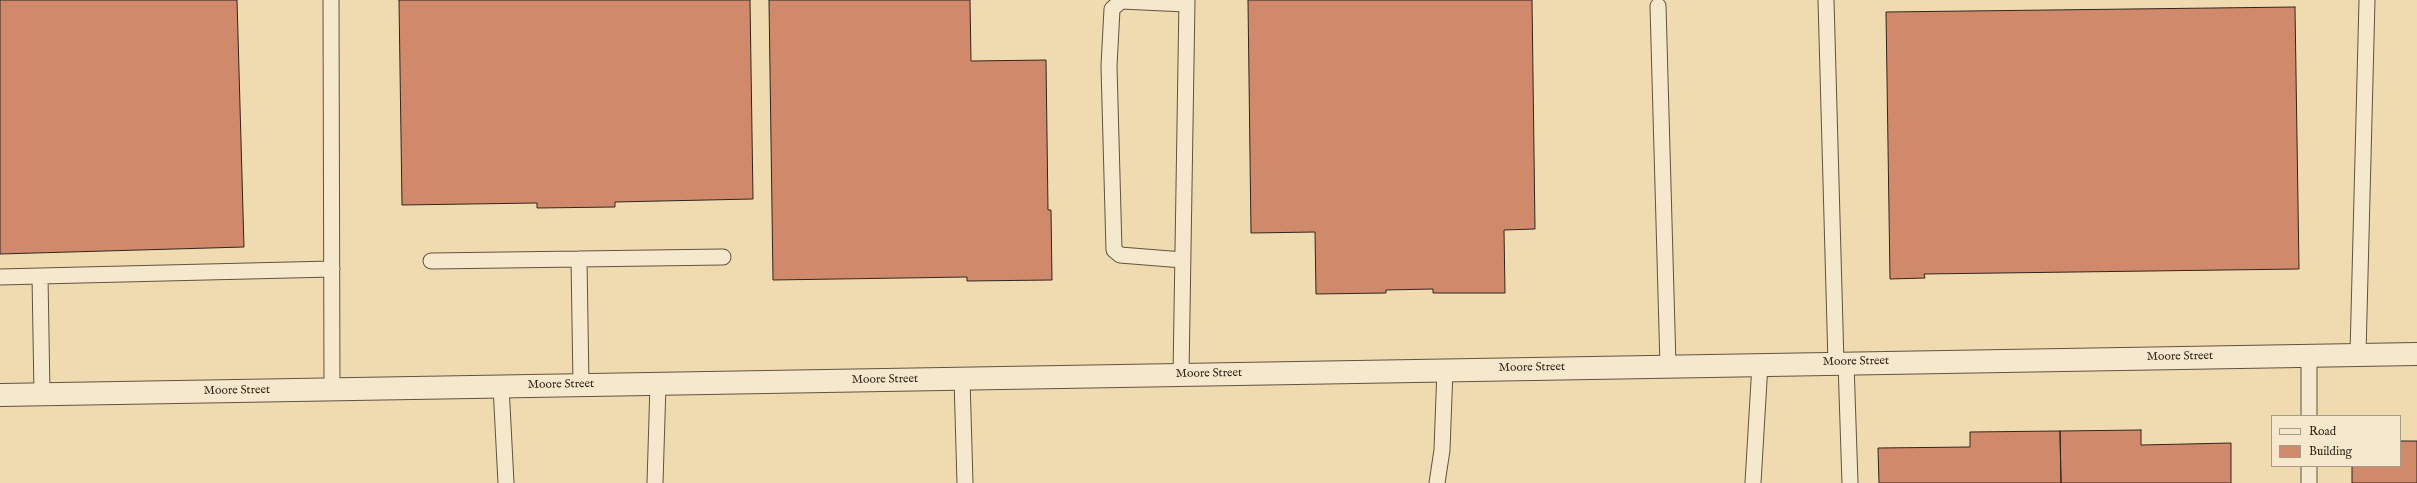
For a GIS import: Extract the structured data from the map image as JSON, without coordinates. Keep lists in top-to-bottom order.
{
  "streets": {
    "street": ["Moore Street"]
  },
  "legend": ["Road", "Building"]
}
